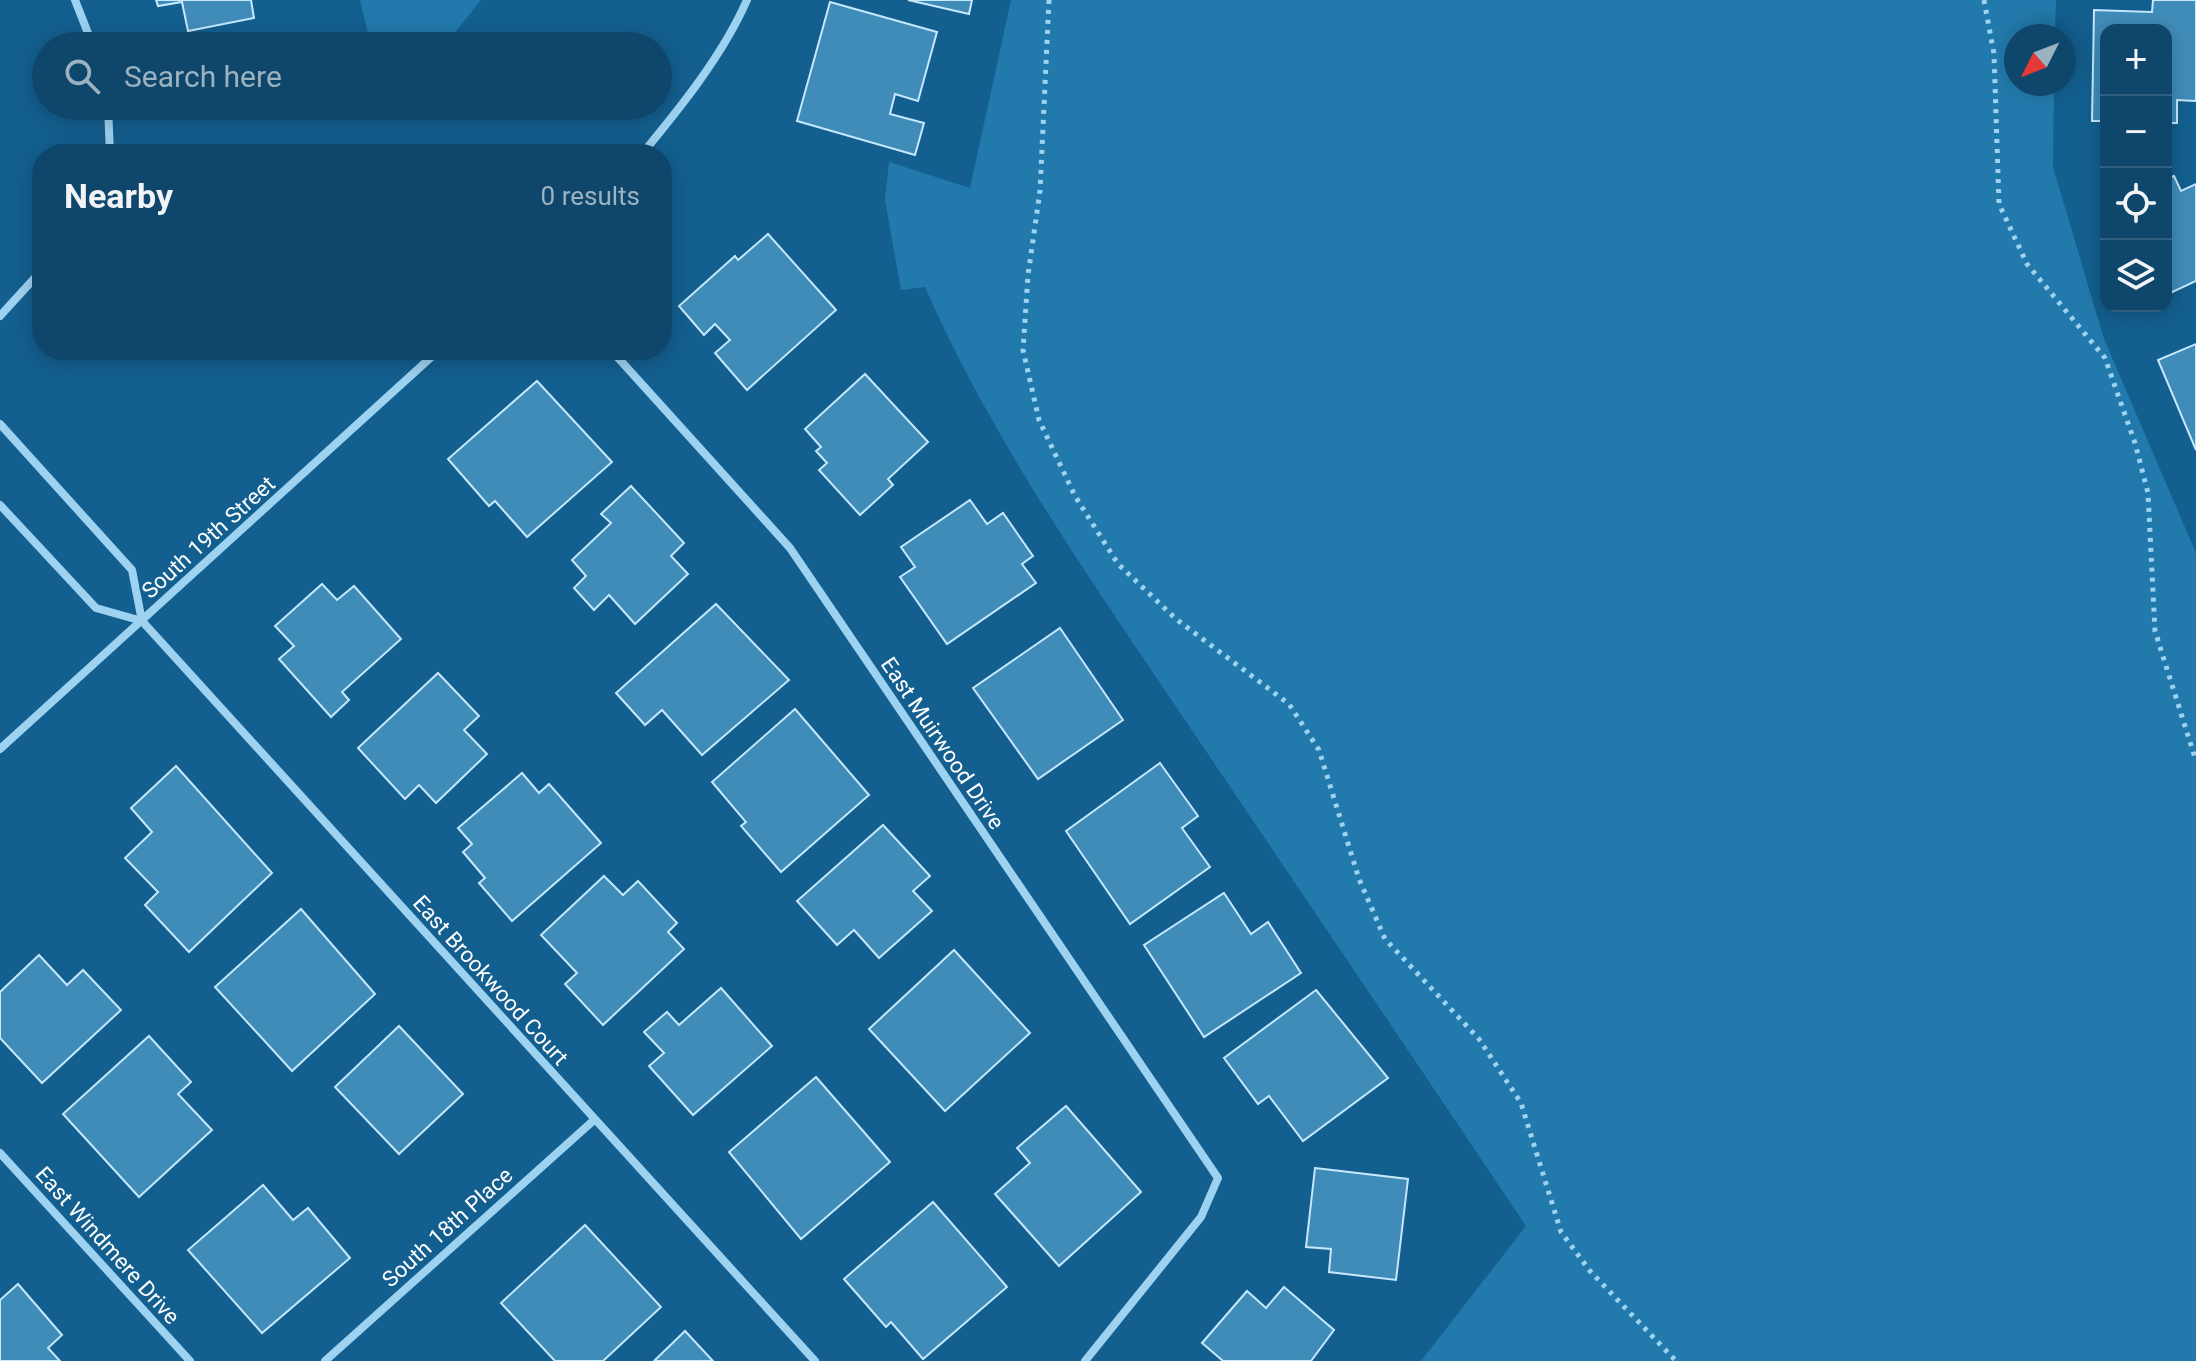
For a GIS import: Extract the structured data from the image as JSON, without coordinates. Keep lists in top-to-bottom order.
{
  "streets": {
    "street": [
      "South 19th Street",
      "East Muirwood Drive",
      "East Brookwood Court",
      "South 18th Place",
      "East Windmere Drive"
    ]
  },
  "crossings": [
    ["South 19th Street", "East Brookwood Court"],
    ["East Brookwood Court", "South 18th Place"]
  ],
  "north": "bottom left",
  "page": {
    "map_buttons": ["+", "−"],
    "search": "Search here",
    "heading": ["Nearby", "0 results"]
  }
}
